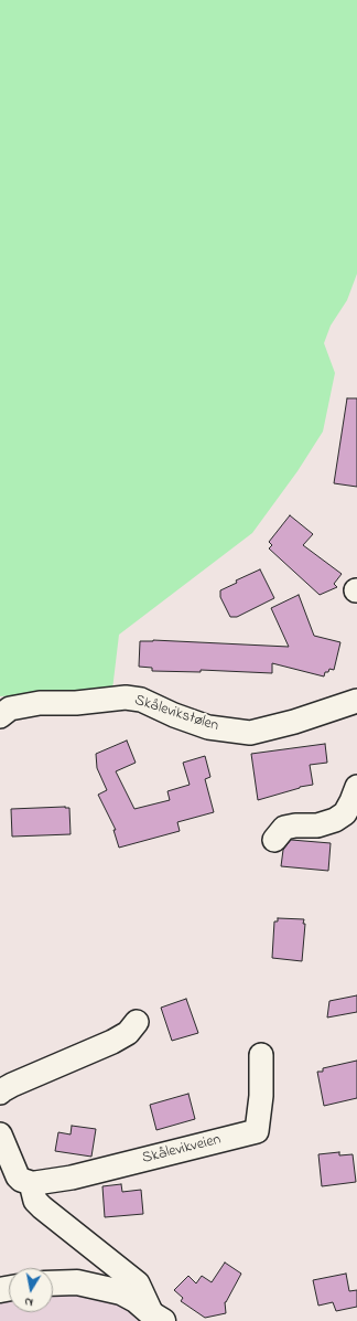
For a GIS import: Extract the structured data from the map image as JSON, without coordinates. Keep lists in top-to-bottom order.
{
  "streets": {
    "street": ["Skålevikstølen", "Skålevikveien"]
  },
  "north": "bottom"
}
